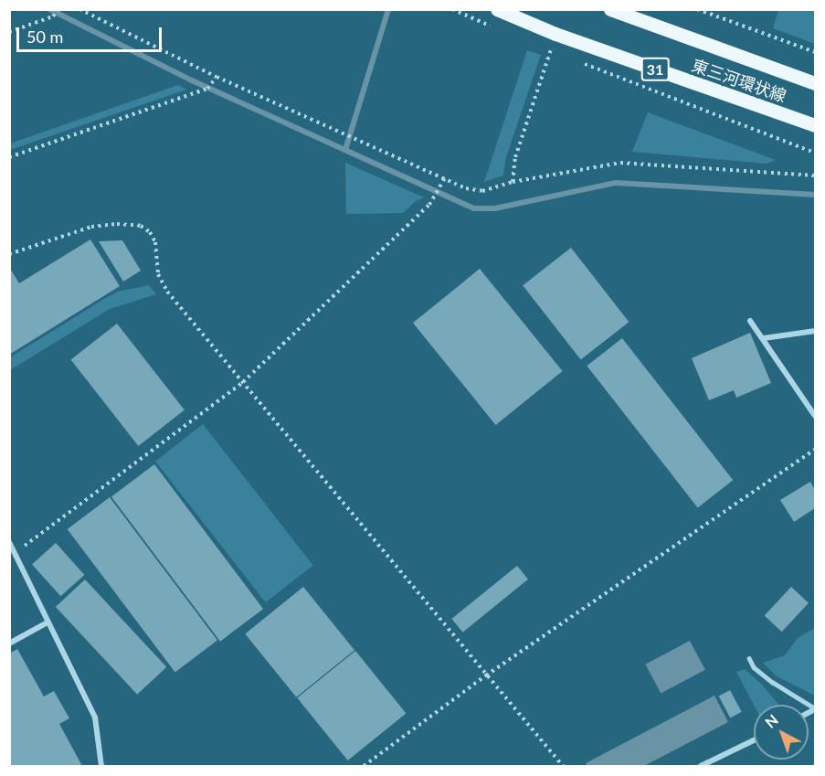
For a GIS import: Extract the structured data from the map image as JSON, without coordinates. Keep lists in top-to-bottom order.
{
  "streets": {
    "main road": ["31", "東三河環状線"]
  },
  "scale_bar": "50 m",
  "north": "top left"
}
